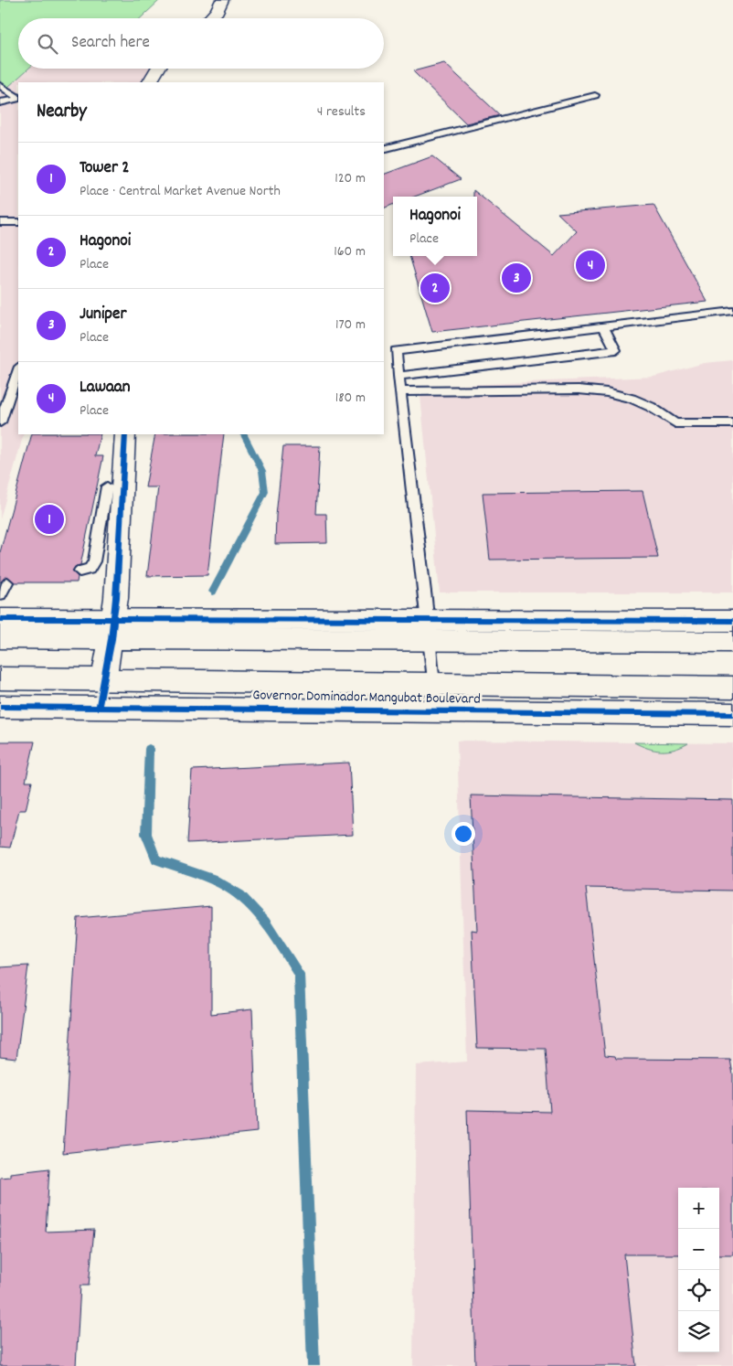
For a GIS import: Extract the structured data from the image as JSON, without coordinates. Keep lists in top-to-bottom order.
{
  "streets": {
    "street": ["Governor Dominador Mangubat Boulevard"]
  },
  "page": {
    "search": "Search here",
    "heading": ["Nearby", "4 results"],
    "list": [
      {
        "mark": "1",
        "name": "Tower 2",
        "note": "Place · Central Market Avenue North",
        "value": "120 m"
      },
      {
        "mark": "2",
        "name": "Hagonoi",
        "note": "Place",
        "value": "160 m"
      },
      {
        "mark": "3",
        "name": "Juniper",
        "note": "Place",
        "value": "170 m"
      },
      {
        "mark": "4",
        "name": "Lawaan",
        "note": "Place",
        "value": "180 m"
      }
    ],
    "popup": ["Hagonoi", "Place"],
    "pins": [
      "4",
      "3",
      "2",
      "1"
    ],
    "map_buttons": ["+", "−"]
  }
}
